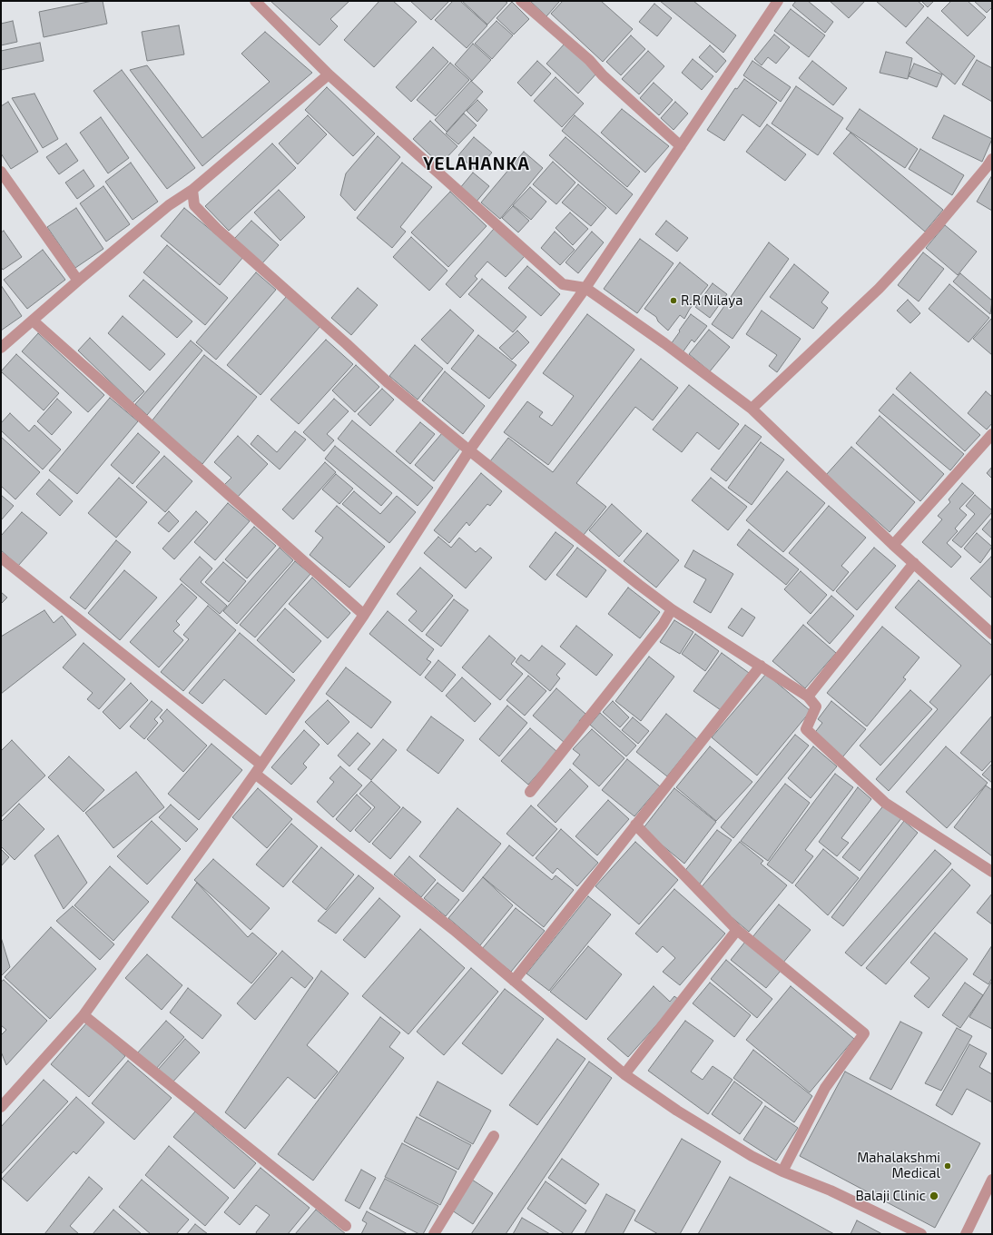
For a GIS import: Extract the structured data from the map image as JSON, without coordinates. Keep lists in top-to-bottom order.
{
  "districts": ["YELAHANKA"],
  "places": ["R.R Nilaya", "Mahalakshmi Medical", "Balaji Clinic"]
}
